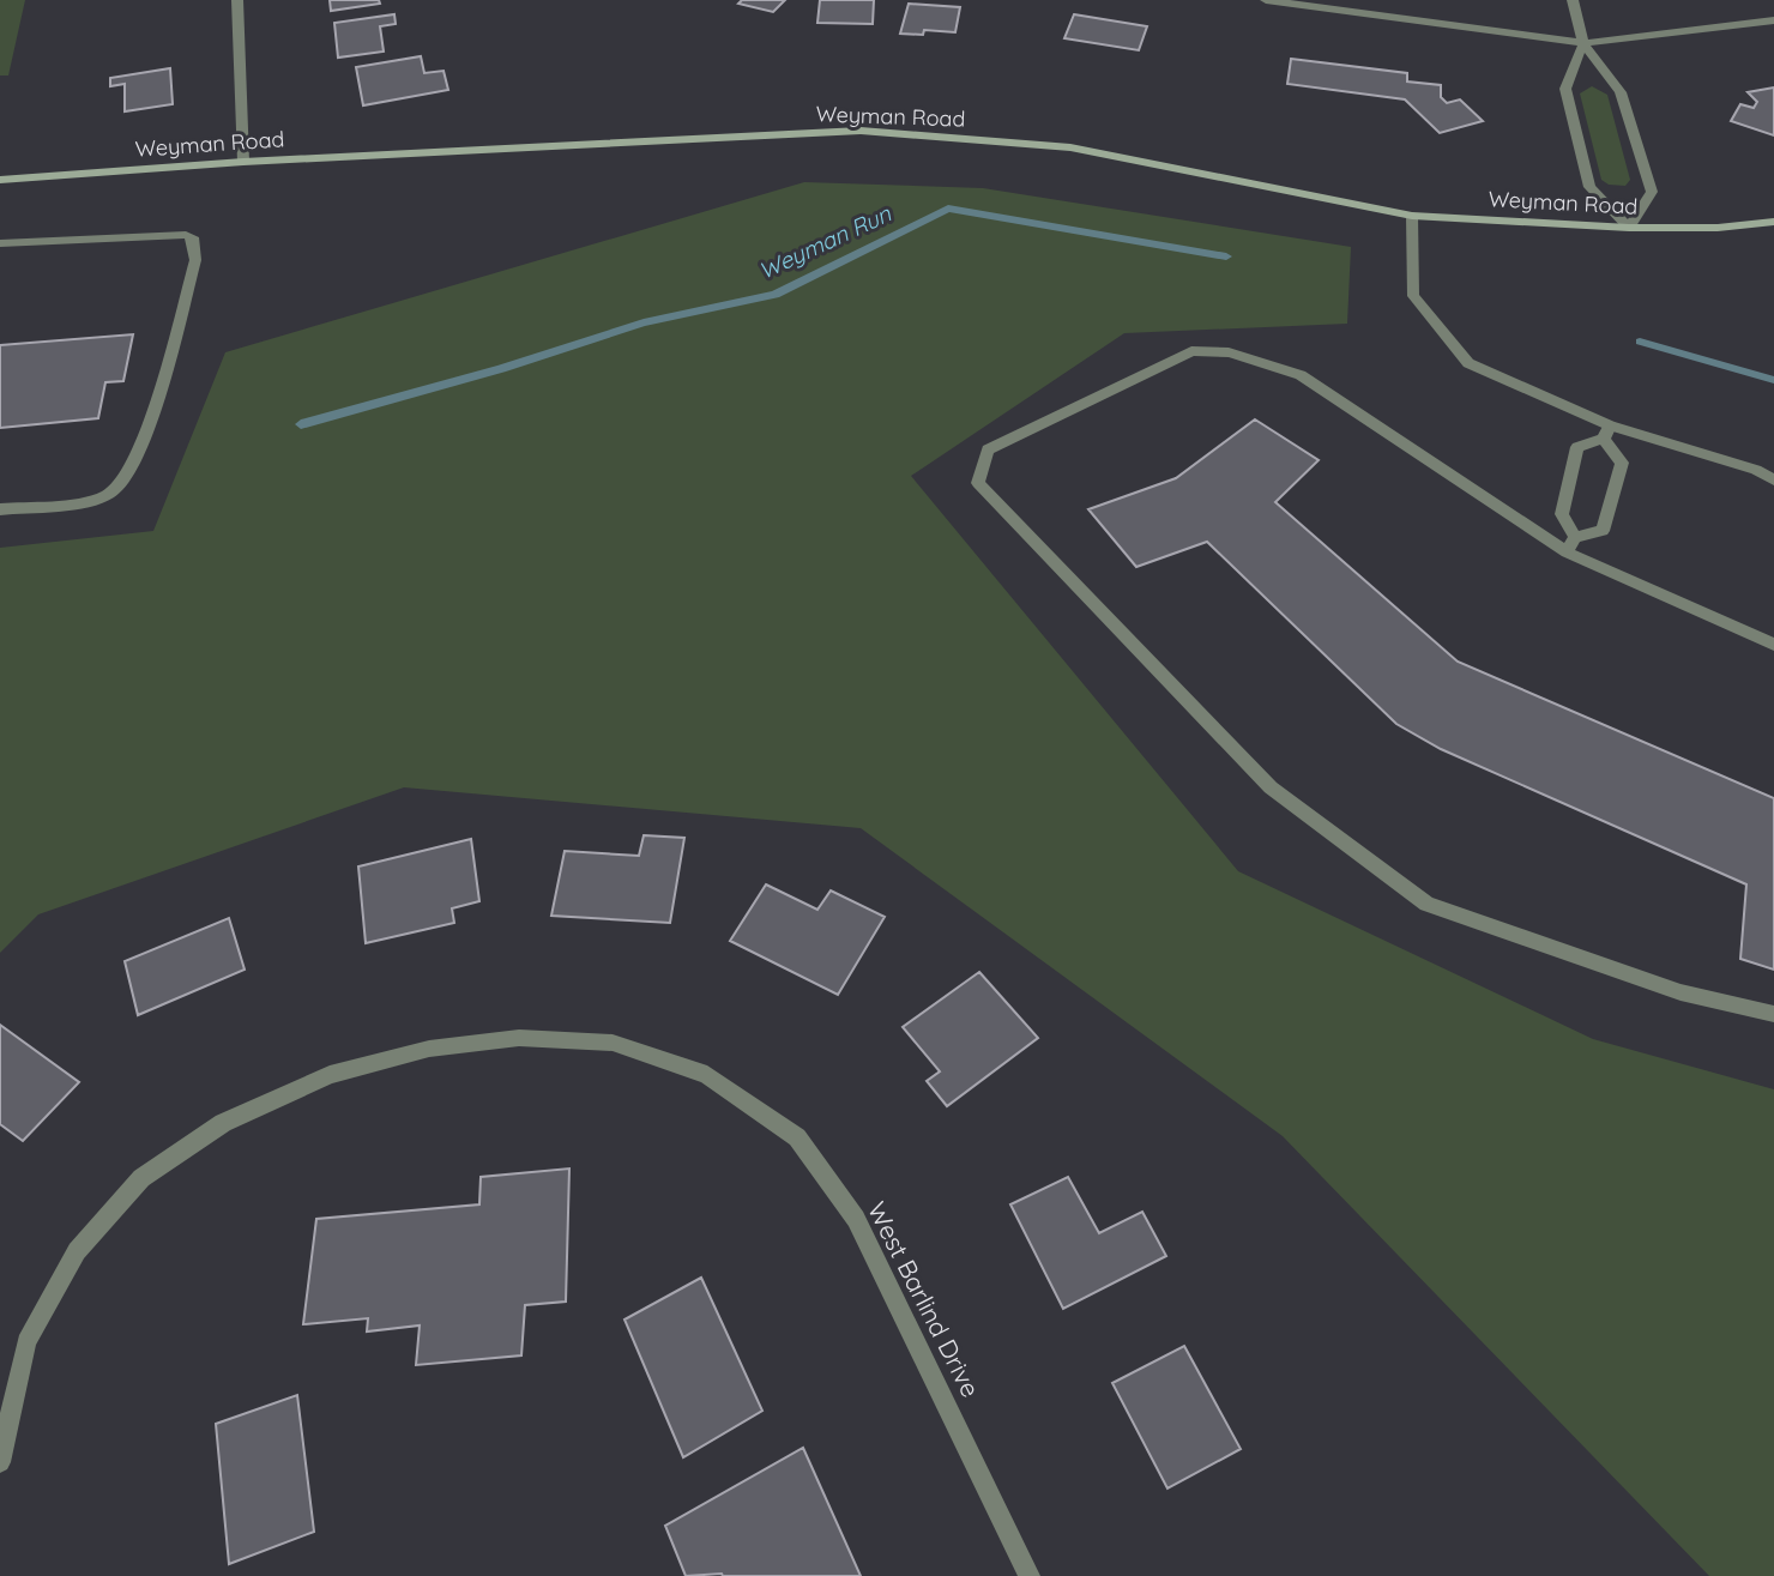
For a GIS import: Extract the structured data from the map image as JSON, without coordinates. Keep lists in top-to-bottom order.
{
  "streets": {
    "street": ["Weyman Road", "West Barlind Drive"]
  },
  "water": ["Weyman Run"]
}
